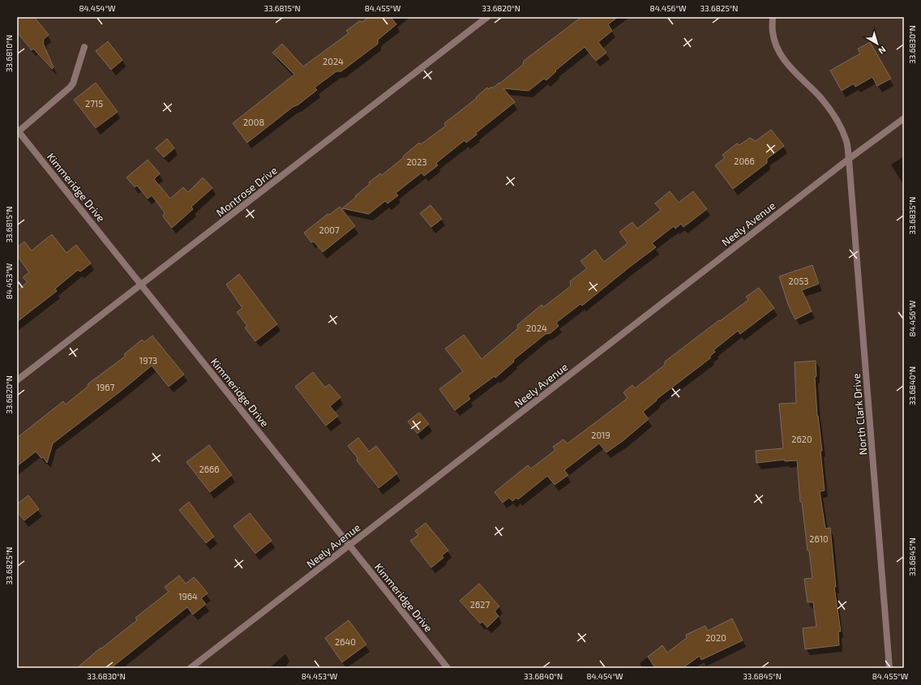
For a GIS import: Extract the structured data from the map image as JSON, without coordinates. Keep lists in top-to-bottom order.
{
  "streets": {
    "street": [
      "Kimmeridge Drive",
      "Montrose Drive",
      "Neely Avenue",
      "North Clark Drive"
    ]
  },
  "crossings": [
    ["Kimmeridge Drive", "Montrose Drive"],
    ["Kimmeridge Drive", "Neely Avenue"],
    ["Neely Avenue", "North Clark Drive"]
  ],
  "house_numbers": [
    "2024",
    "2715",
    "2008",
    "2066",
    "2023",
    "2007",
    "2053",
    "2024",
    "1973",
    "1967",
    "2019",
    "2620",
    "2666",
    "2610",
    "1964",
    "2627",
    "2020",
    "2640"
  ],
  "north": "bottom right",
  "coordinates": [
    "84.454°W",
    "33.6815°N",
    "84.455°W",
    "33.6820°N",
    "84.456°W",
    "33.6825°N",
    "33.6830°N",
    "33.6810°N",
    "33.6835°N",
    "84.453°W",
    "33.6840°N",
    "33.6845°N"
  ]
}
